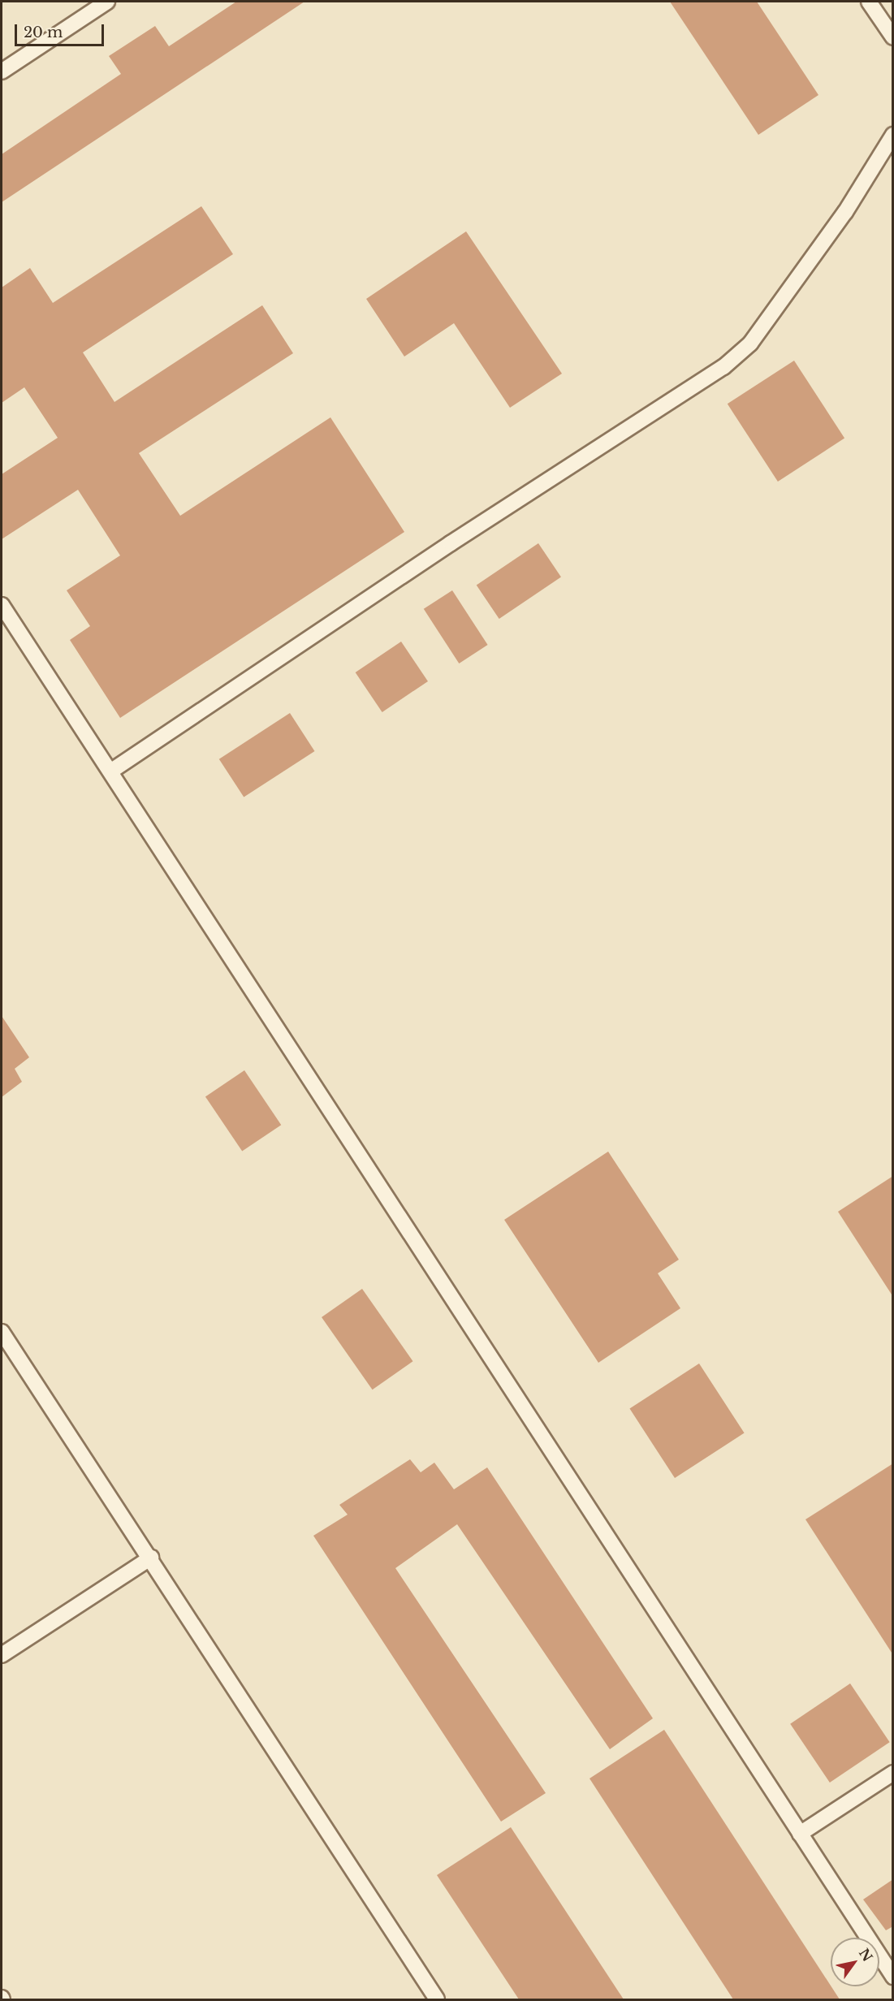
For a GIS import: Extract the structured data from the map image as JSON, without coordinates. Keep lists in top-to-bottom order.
{
  "scale_bar": "20 m",
  "north": "top right"
}
